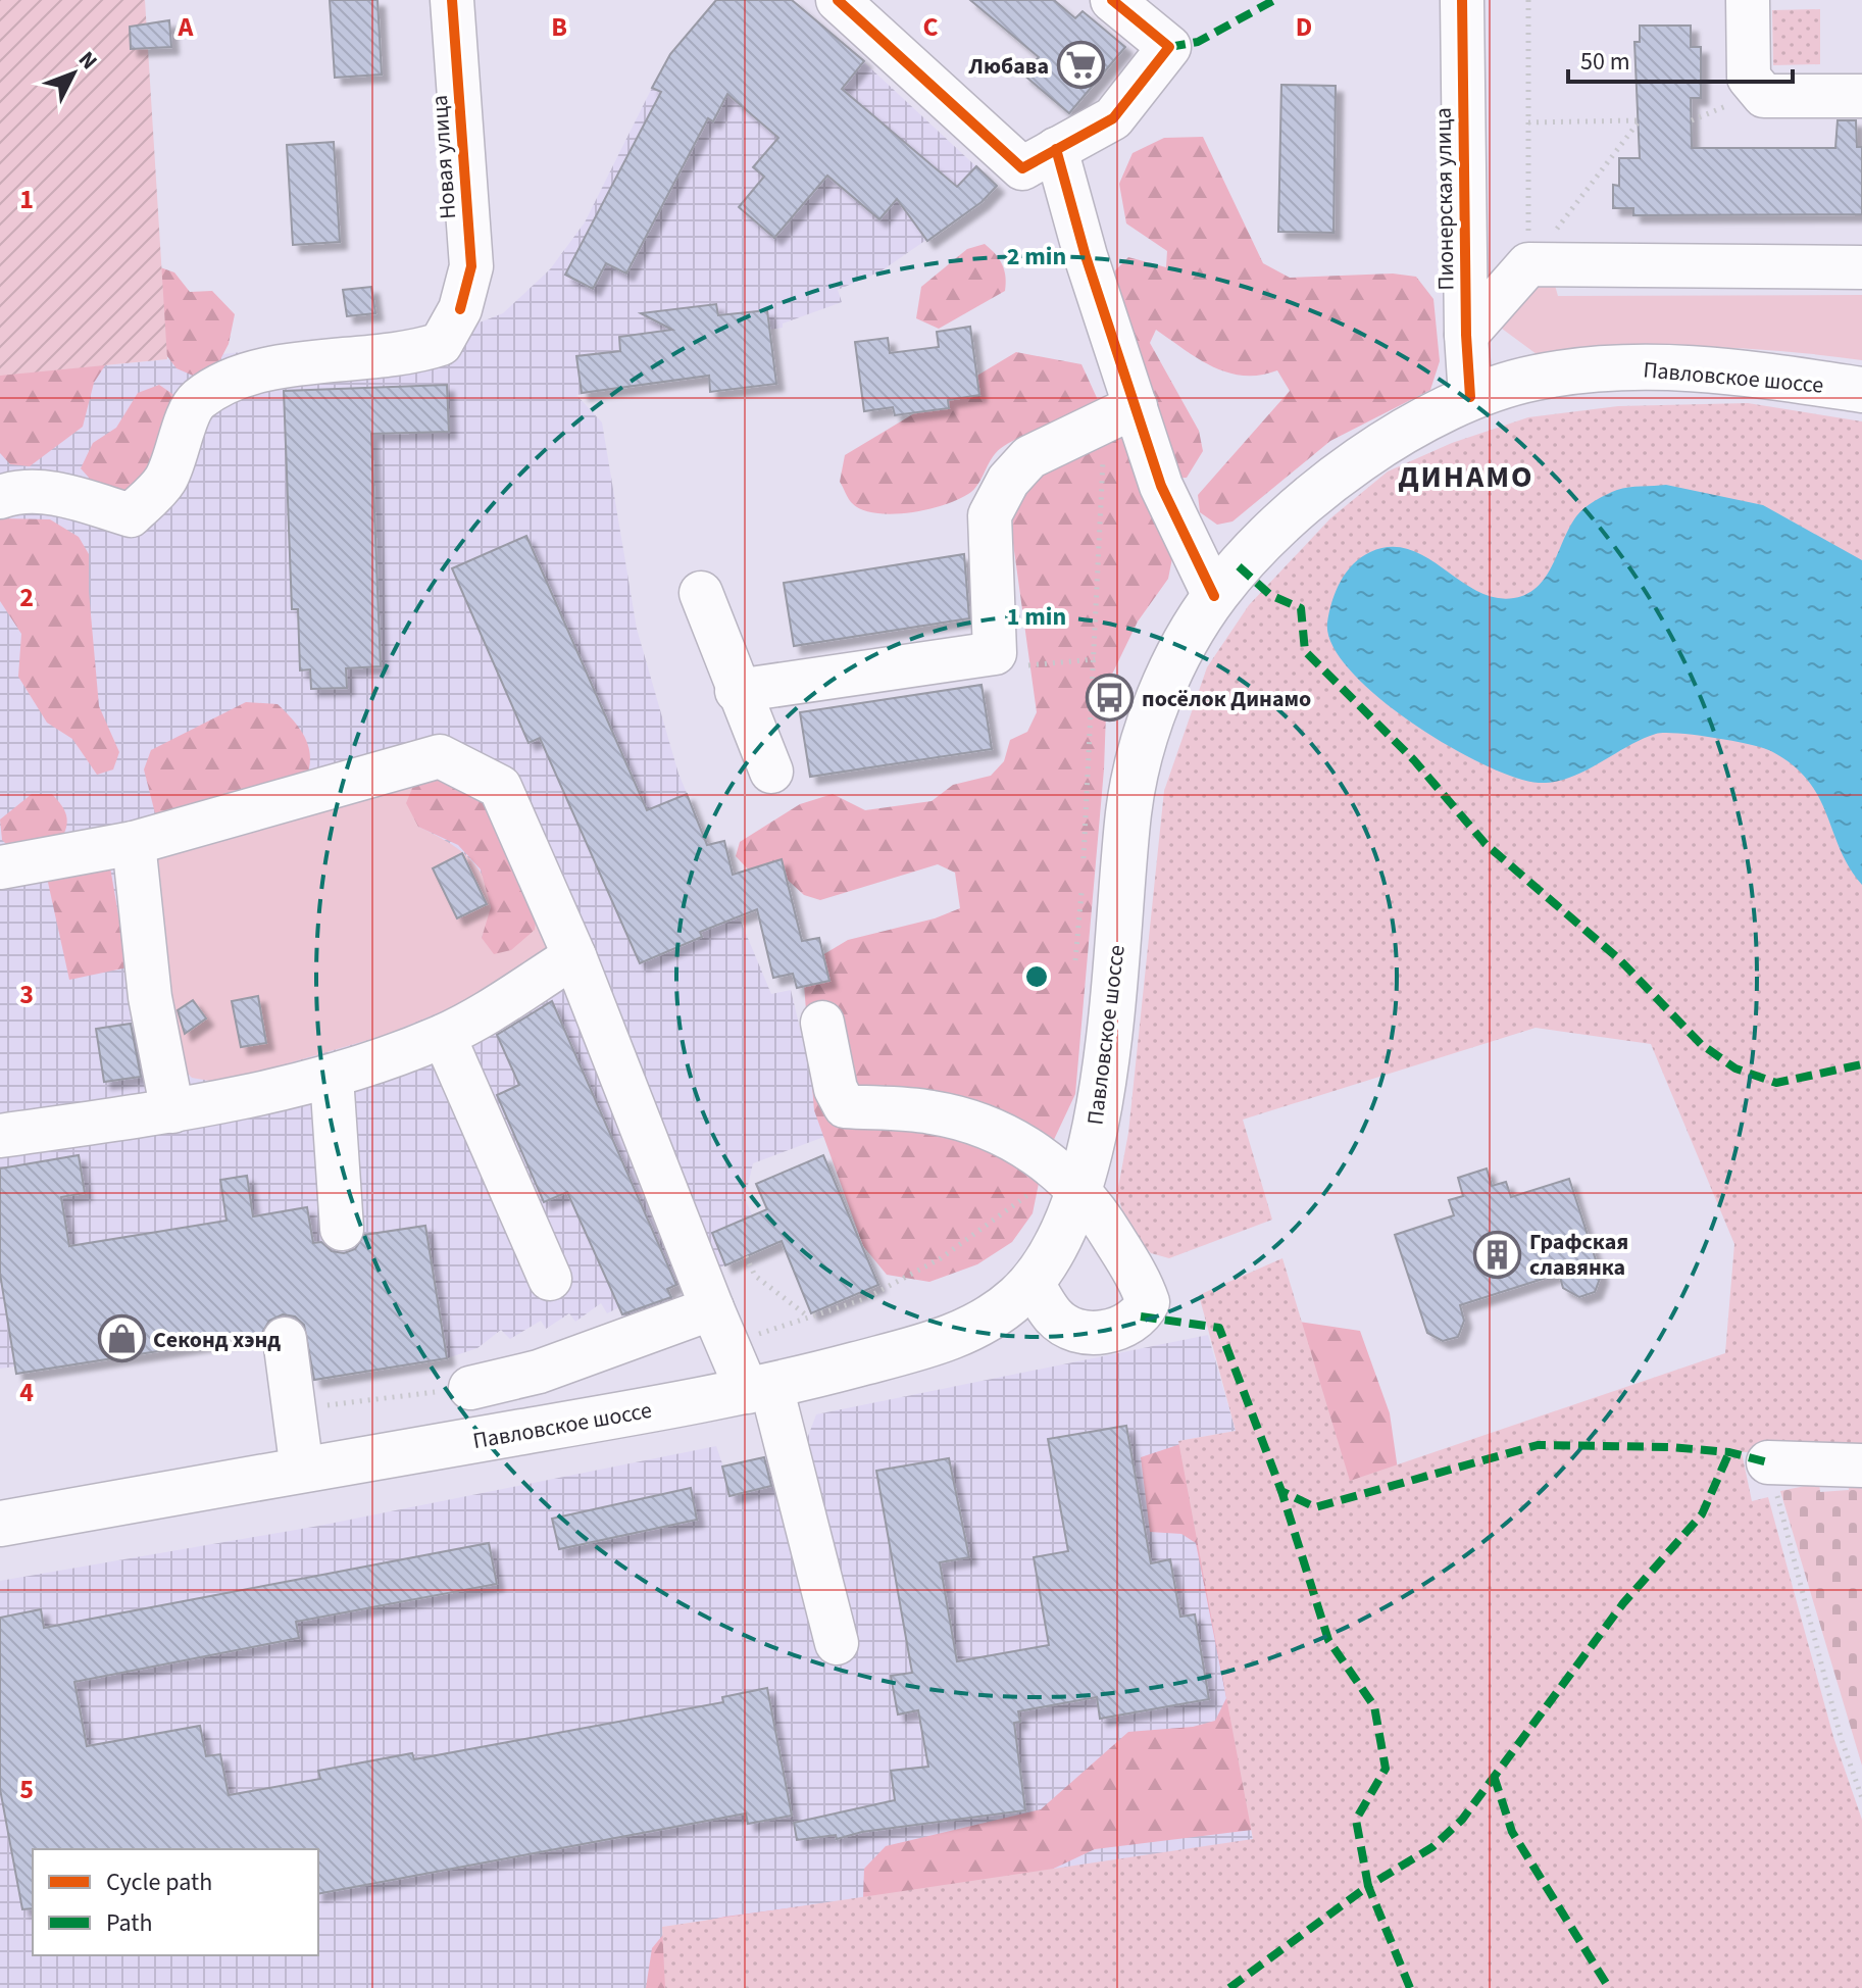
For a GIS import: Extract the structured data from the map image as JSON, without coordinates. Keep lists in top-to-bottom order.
{
  "streets": {
    "main road": ["Павловское шоссе"],
    "street": ["Новая улица", "Пионерская улица"]
  },
  "crossings": [
    ["Пионерская улица", "Павловское шоссе"]
  ],
  "districts": ["ДИНАМО"],
  "places": {
    "supermarket": ["Любава"],
    "bus stop": ["посёлок Динамо"],
    "building": ["Графская славянка"],
    "shop": ["Секонд хэнд"]
  },
  "legend": ["Cycle path", "Path"],
  "scale_bar": "50 m",
  "north": "top right",
  "grid": {
    "columns": [
      "A",
      "B",
      "C",
      "D"
    ],
    "rows": [
      "1",
      "2",
      "3",
      "4",
      "5"
    ]
  },
  "rings": ["2 min", "1 min"]
}
